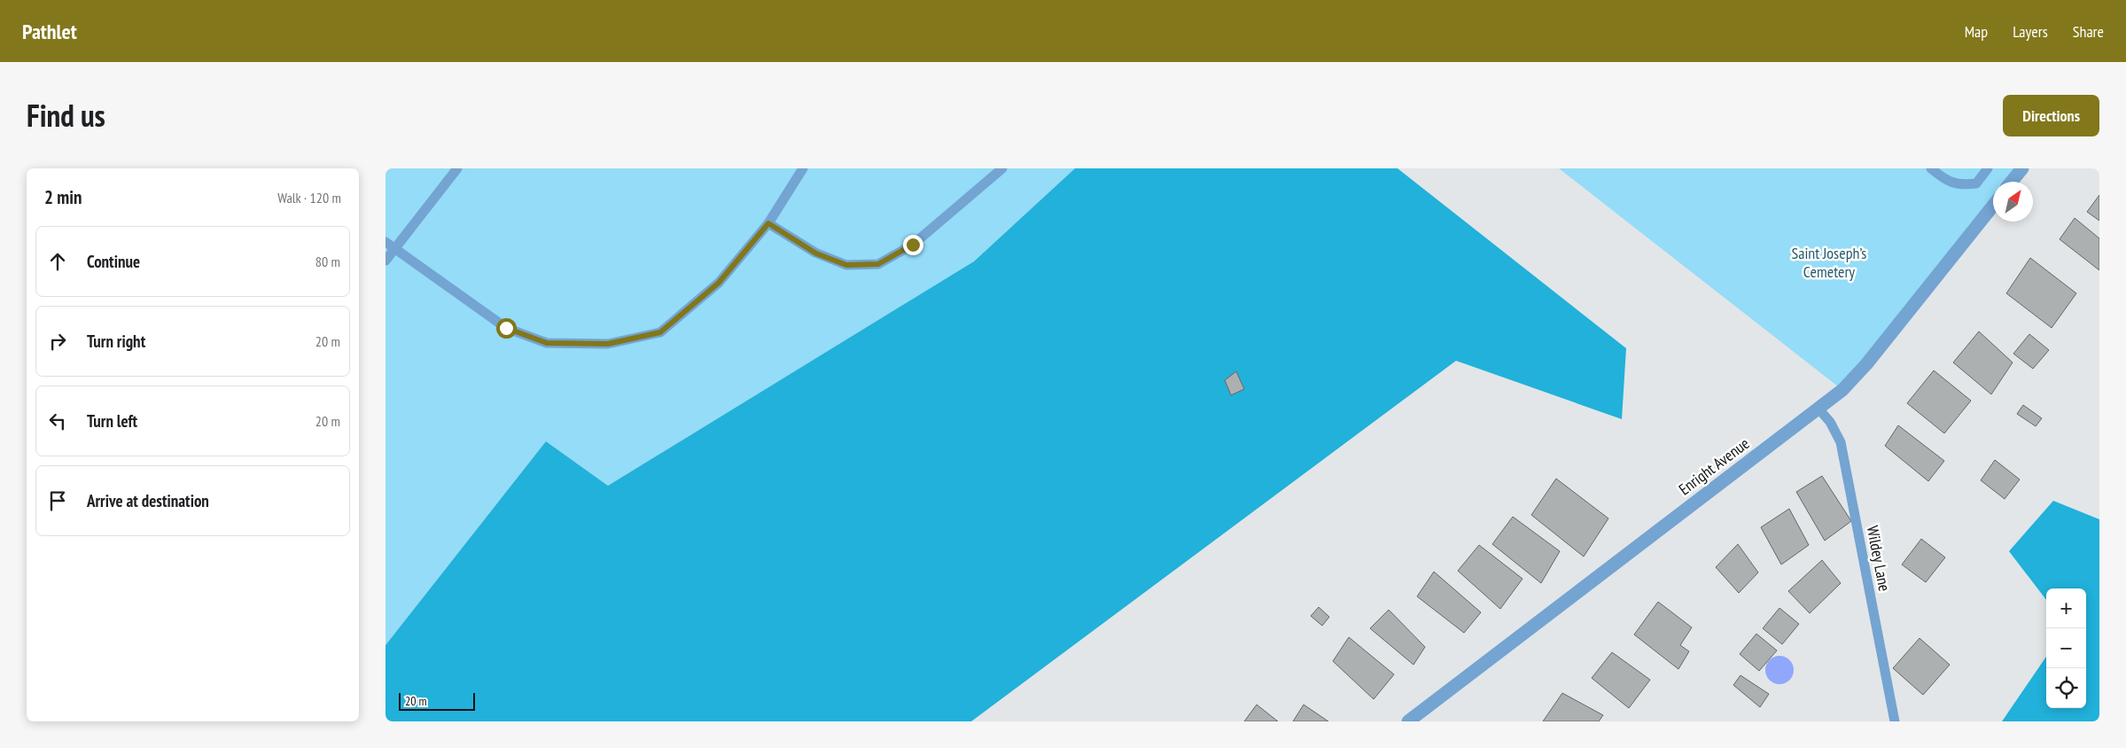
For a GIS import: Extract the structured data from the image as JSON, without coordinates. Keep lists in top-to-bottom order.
{
  "streets": {
    "street": ["Enright Avenue"],
    "lane": ["Wildey Lane"]
  },
  "crossings": [
    ["Enright Avenue", "Wildey Lane"]
  ],
  "parks": ["Saint Joseph’s Cemetery"],
  "scale_bar": "20 m",
  "north": "top right",
  "page": {
    "header": "Pathlet",
    "nav": ["Map", "Layers", "Share"],
    "title": "Find us",
    "buttons": "Directions",
    "heading": ["2 min", "Walk · 120 m"],
    "list": [
      ["Continue", "80 m"],
      ["Turn right", "20 m"],
      ["Turn left", "20 m"],
      "Arrive at destination"
    ],
    "map_buttons": ["+", "−"],
    "scale": "20 m"
  }
}
